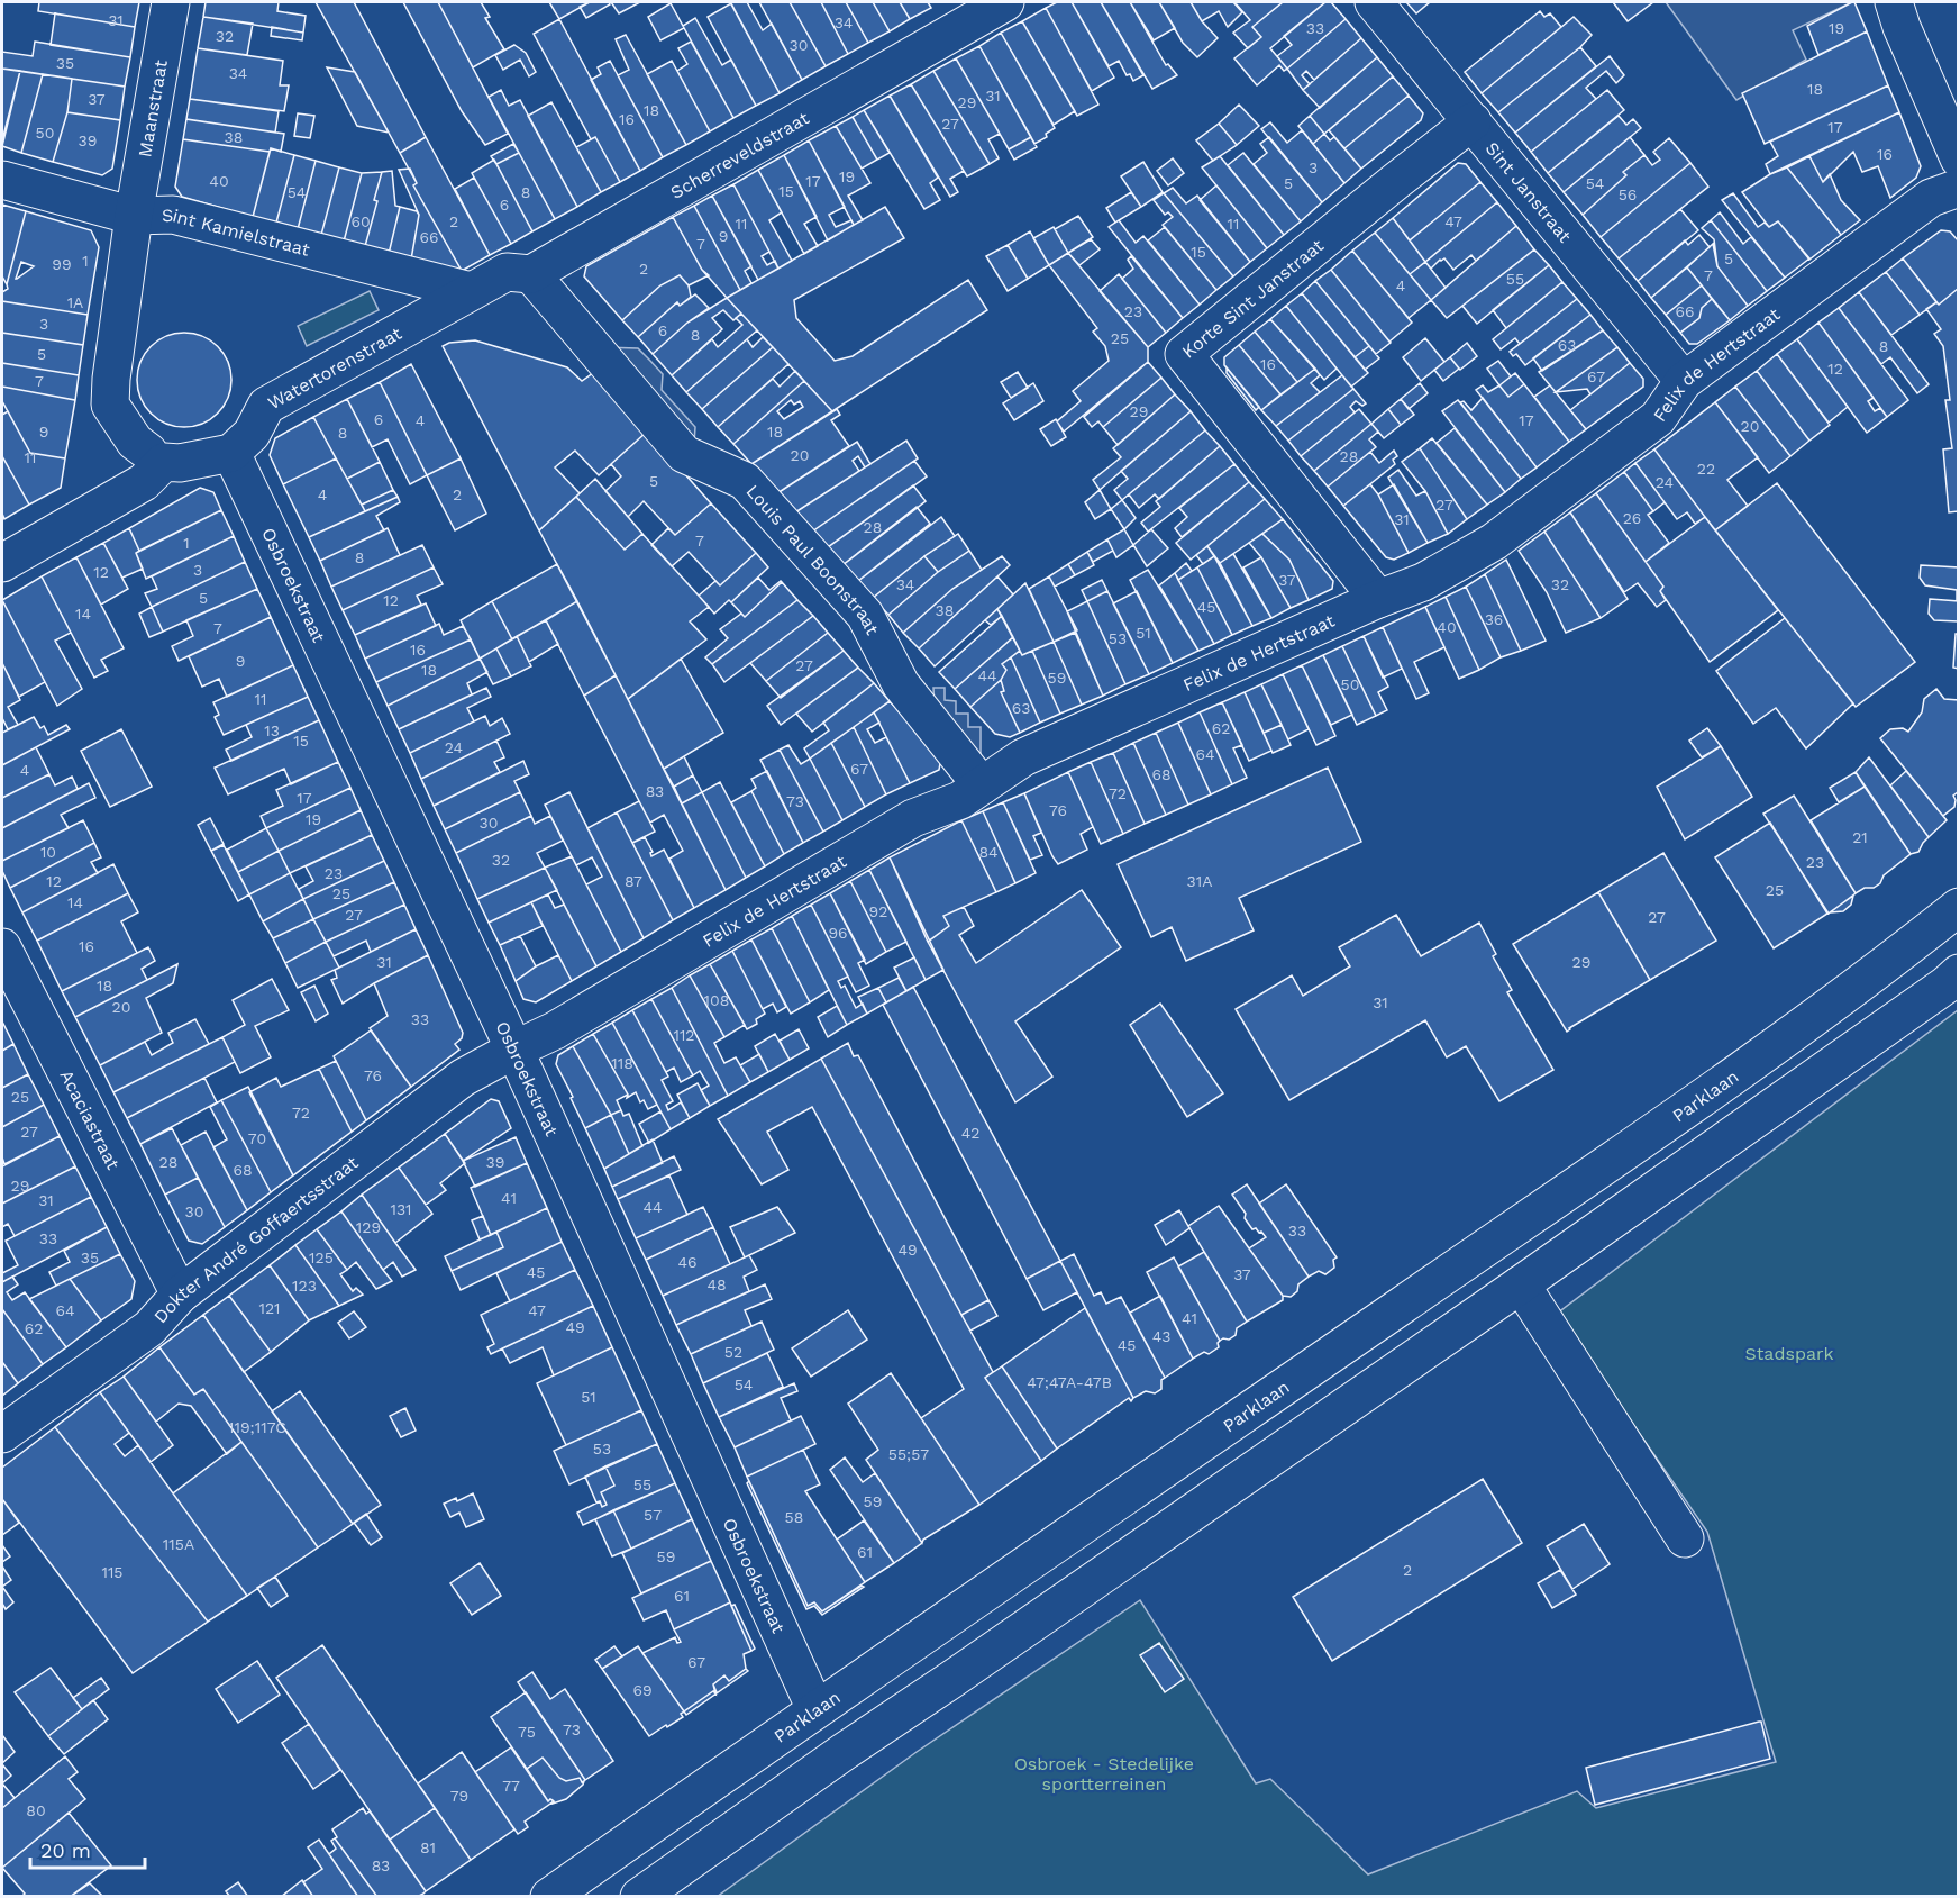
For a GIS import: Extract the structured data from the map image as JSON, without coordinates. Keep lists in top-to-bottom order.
{
  "streets": {
    "street": [
      "Maanstraat",
      "Scherreveldstraat",
      "Sint Janstraat",
      "Sint Kamielstraat",
      "Korte Sint Janstraat",
      "Felix de Hertstraat",
      "Watertorenstraat",
      "Louis Paul Boonstraat",
      "Osbroekstraat",
      "Parklaan",
      "Acaciastraat",
      "Dokter André Goffaertsstraat"
    ]
  },
  "crossings": [
    ["Maanstraat", "Sint Kamielstraat"],
    ["Scherreveldstraat", "Sint Kamielstraat"],
    ["Scherreveldstraat", "Watertorenstraat"],
    ["Scherreveldstraat", "Louis Paul Boonstraat"],
    ["Sint Janstraat", "Korte Sint Janstraat"],
    ["Sint Janstraat", "Felix de Hertstraat"],
    ["Sint Kamielstraat", "Watertorenstraat"],
    ["Korte Sint Janstraat", "Felix de Hertstraat"],
    ["Felix de Hertstraat", "Louis Paul Boonstraat"],
    ["Felix de Hertstraat", "Osbroekstraat"],
    ["Felix de Hertstraat", "Dokter André Goffaertsstraat"],
    ["Watertorenstraat", "Osbroekstraat"],
    ["Osbroekstraat", "Parklaan"],
    ["Osbroekstraat", "Dokter André Goffaertsstraat"],
    ["Acaciastraat", "Dokter André Goffaertsstraat"]
  ],
  "parks": ["Stadspark", "Osbroek - Stedelijke sportterreinen"],
  "house_numbers": [
    "31",
    "34",
    "33",
    "19",
    "32",
    "30",
    "35",
    "34",
    "18",
    "31",
    "37",
    "29",
    "18",
    "16",
    "27",
    "17",
    "50",
    "38",
    "39",
    "16",
    "3",
    "19",
    "40",
    "17",
    "5",
    "54",
    "15",
    "54",
    "8",
    "56",
    "6",
    "60",
    "2",
    "47",
    "11",
    "11",
    "9",
    "66",
    "7",
    "15",
    "5",
    "1",
    "99",
    "2",
    "7",
    "55",
    "4",
    "1A",
    "23",
    "66",
    "3",
    "6",
    "8",
    "25",
    "63",
    "8",
    "5",
    "16",
    "12",
    "67",
    "7",
    "29",
    "6",
    "4",
    "17",
    "20",
    "9",
    "18",
    "8",
    "20",
    "28",
    "11",
    "22",
    "5",
    "24",
    "4",
    "2",
    "27",
    "26",
    "31",
    "28",
    "7",
    "1",
    "8",
    "3",
    "12",
    "37",
    "34",
    "32",
    "5",
    "12",
    "45",
    "38",
    "14",
    "36",
    "40",
    "7",
    "51",
    "53",
    "16",
    "9",
    "27",
    "18",
    "44",
    "59",
    "50",
    "11",
    "63",
    "62",
    "13",
    "15",
    "24",
    "64",
    "67",
    "4",
    "68",
    "83",
    "72",
    "17",
    "73",
    "76",
    "19",
    "30",
    "21",
    "10",
    "84",
    "32",
    "23",
    "23",
    "12",
    "87",
    "31A",
    "25",
    "25",
    "14",
    "92",
    "27",
    "27",
    "96",
    "16",
    "31",
    "29",
    "18",
    "108",
    "31",
    "20",
    "33",
    "112",
    "118",
    "76",
    "25",
    "72",
    "27",
    "42",
    "70",
    "28",
    "39",
    "68",
    "29",
    "41",
    "31",
    "44",
    "131",
    "30",
    "129",
    "33",
    "33",
    "49",
    "35",
    "125",
    "46",
    "45",
    "37",
    "48",
    "123",
    "121",
    "64",
    "47",
    "41",
    "49",
    "62",
    "43",
    "45",
    "52",
    "47;47A-47B",
    "54",
    "51",
    "119;117C",
    "53",
    "55;57",
    "55",
    "59",
    "57",
    "58",
    "115A",
    "61",
    "59",
    "2",
    "115",
    "61",
    "67",
    "69",
    "73",
    "75",
    "77",
    "79",
    "80",
    "81",
    "83"
  ],
  "scale_bar": "20 m"
}
